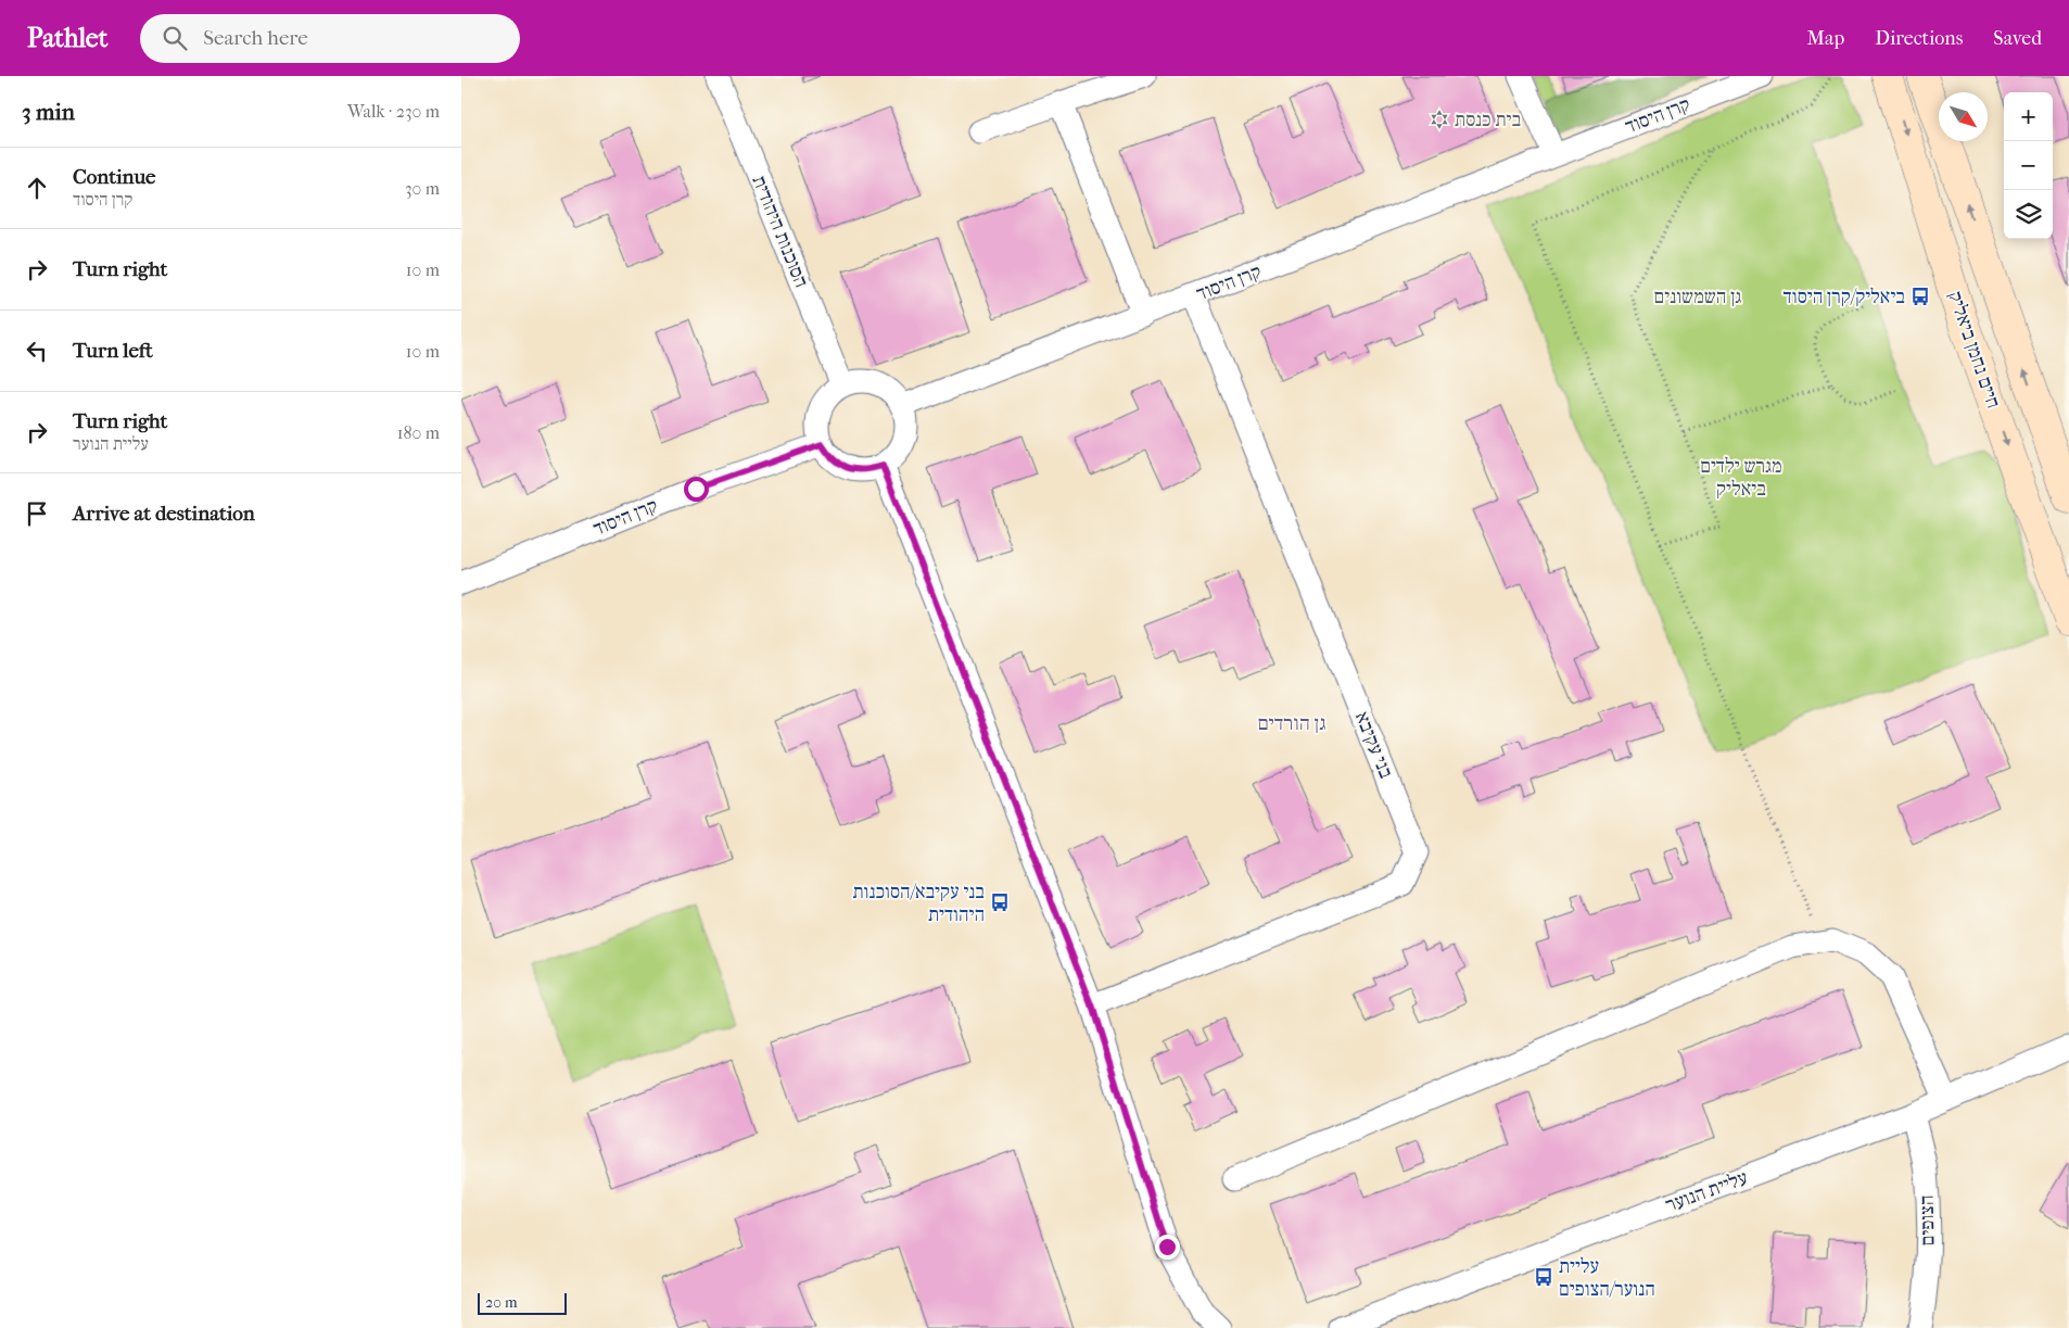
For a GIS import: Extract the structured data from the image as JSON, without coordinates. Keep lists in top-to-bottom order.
{
  "streets": {
    "street": [
      "קרן היסוד",
      "הסוכנות היהודית",
      "חיים נחמן ביאליק",
      "בני עקיבא",
      "עליית הנוער",
      "הצופים"
    ]
  },
  "crossings": [
    ["קרן היסוד", "הסוכנות היהודית"],
    ["קרן היסוד", "בני עקיבא"],
    ["עליית הנוער", "הצופים"]
  ],
  "districts": ["גן הורדים"],
  "parks": ["גן השמשונים", "מגרש ילדים ביאליק"],
  "places": {
    "synagogue": ["בית כנסת"],
    "bus stop": ["ביאליק/קרן היסוד", "בני עקיבא/הסוכנות היהודית", "עליית הנוער/הצופים"]
  },
  "scale_bar": "20 m",
  "north": "bottom right",
  "page": {
    "header": "Pathlet",
    "search": "Search here",
    "nav": ["Map", "Directions", "Saved"],
    "heading": ["3 min", "Walk · 230 m"],
    "map_buttons": ["+", "−"],
    "list": [
      ["Continue", "קרן היסוד", "30 m"],
      ["Turn right", "10 m"],
      ["Turn left", "10 m"],
      ["Turn right", "עליית הנוער", "180 m"],
      "Arrive at destination"
    ],
    "scale": "20 m"
  }
}
